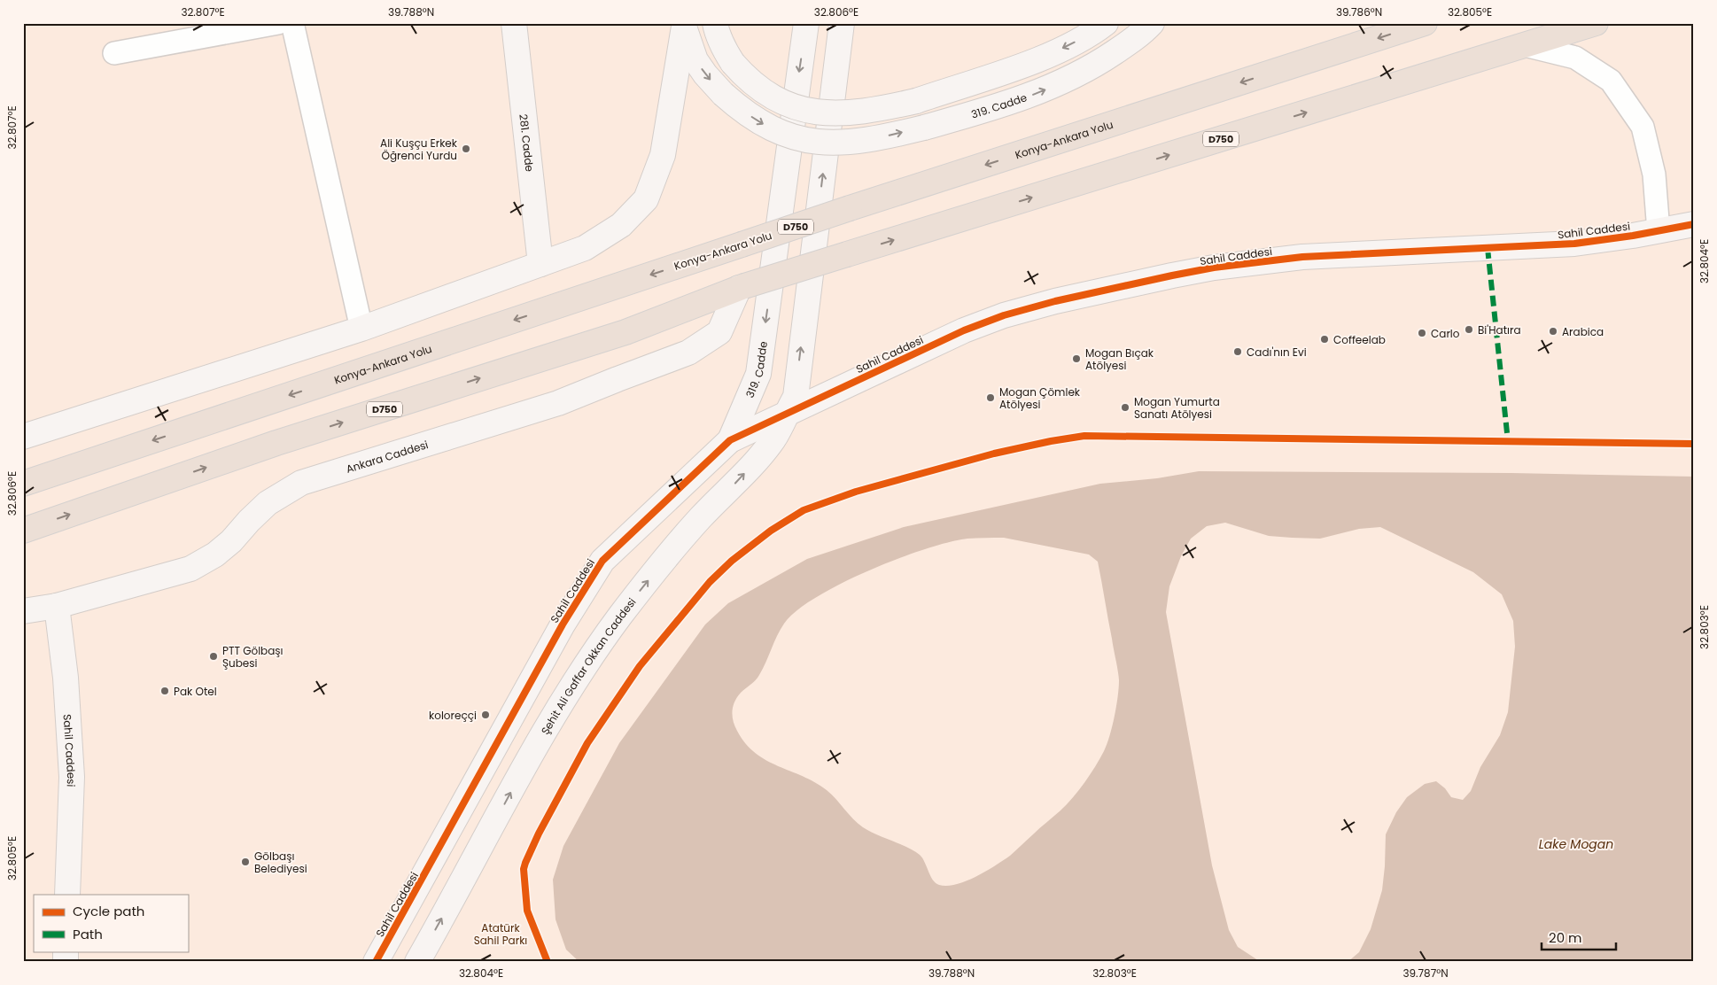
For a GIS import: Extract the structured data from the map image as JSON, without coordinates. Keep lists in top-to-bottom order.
{
  "streets": {
    "highway": ["Konya-Ankara Yolu", "D750"],
    "street": [
      "319. Cadde",
      "281. Cadde",
      "Sahil Caddesi",
      "Ankara Caddesi",
      "Şehit Ali Gaffar Okkan Caddesi"
    ]
  },
  "crossings": [
    ["319. Cadde", "281. Cadde"],
    ["319. Cadde", "Sahil Caddesi"],
    ["D750", "Ankara Caddesi"],
    ["Sahil Caddesi", "Ankara Caddesi"],
    ["Sahil Caddesi", "Şehit Ali Gaffar Okkan Caddesi"]
  ],
  "one_way": ["Şehit Ali Gaffar Okkan Caddesi"],
  "water": ["Lake Mogan"],
  "parks": ["Atatürk Sahil Parkı"],
  "places": [
    "Ali Kuşçu Erkek Öğrenci Yurdu",
    "Bi'Hatıra",
    "Arabica",
    "Carlo",
    "Coffeelab",
    "Cadı'nın Evi",
    "Mogan Bıçak Atölyesi",
    "Mogan Çömlek Atölyesi",
    "Mogan Yumurta Sanatı Atölyesi",
    "PTT Gölbaşı Şubesi",
    "Pak Otel",
    "koloreççi",
    "Gölbaşı Belediyesi"
  ],
  "legend": ["Cycle path", "Path"],
  "scale_bar": "20 m",
  "coordinates": [
    "32.807°E",
    "39.788°N",
    "32.806°E",
    "39.786°N",
    "32.805°E",
    "32.804°E",
    "32.803°E",
    "39.787°N"
  ]
}
